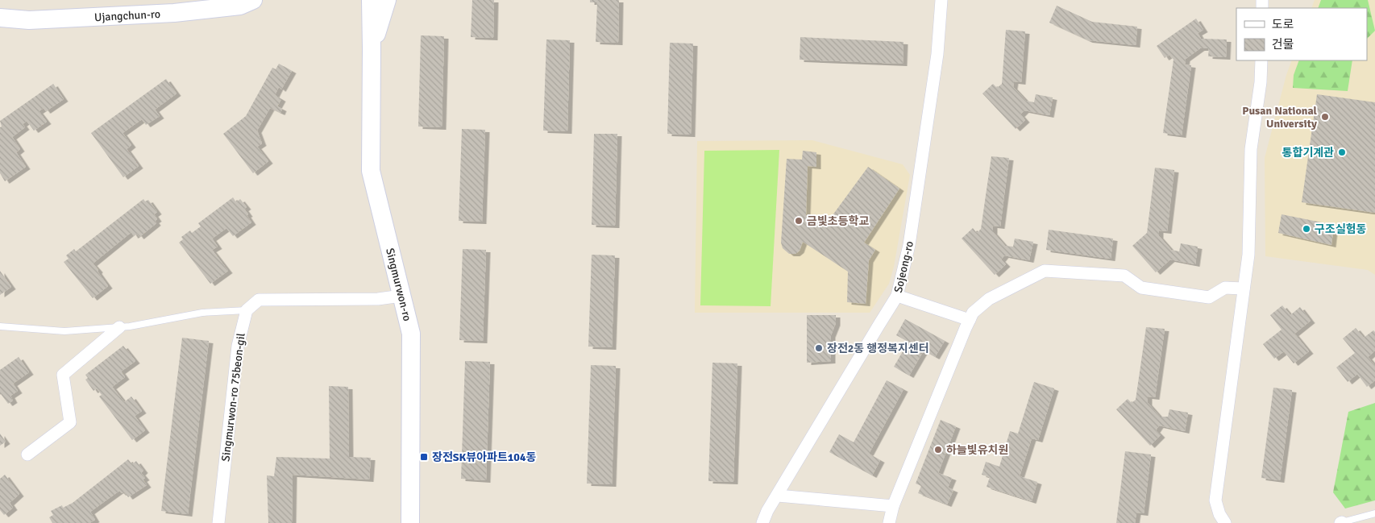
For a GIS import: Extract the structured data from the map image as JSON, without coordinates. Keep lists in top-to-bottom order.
{
  "streets": {
    "main road": ["Ujangchun-ro", "Singmurwon-ro"],
    "street": ["Sojeong-ro", "Singmurwon-ro 75beon-gil"]
  },
  "places": {
    "other": [
      "Pusan National University",
      "통합기계관",
      "금빛초등학교",
      "구조실험동",
      "장전2동 행정복지센터",
      "하늘빛유치원"
    ],
    "transit": ["장전SK뷰아파트104동"]
  },
  "legend": ["도로", "건물"]
}
